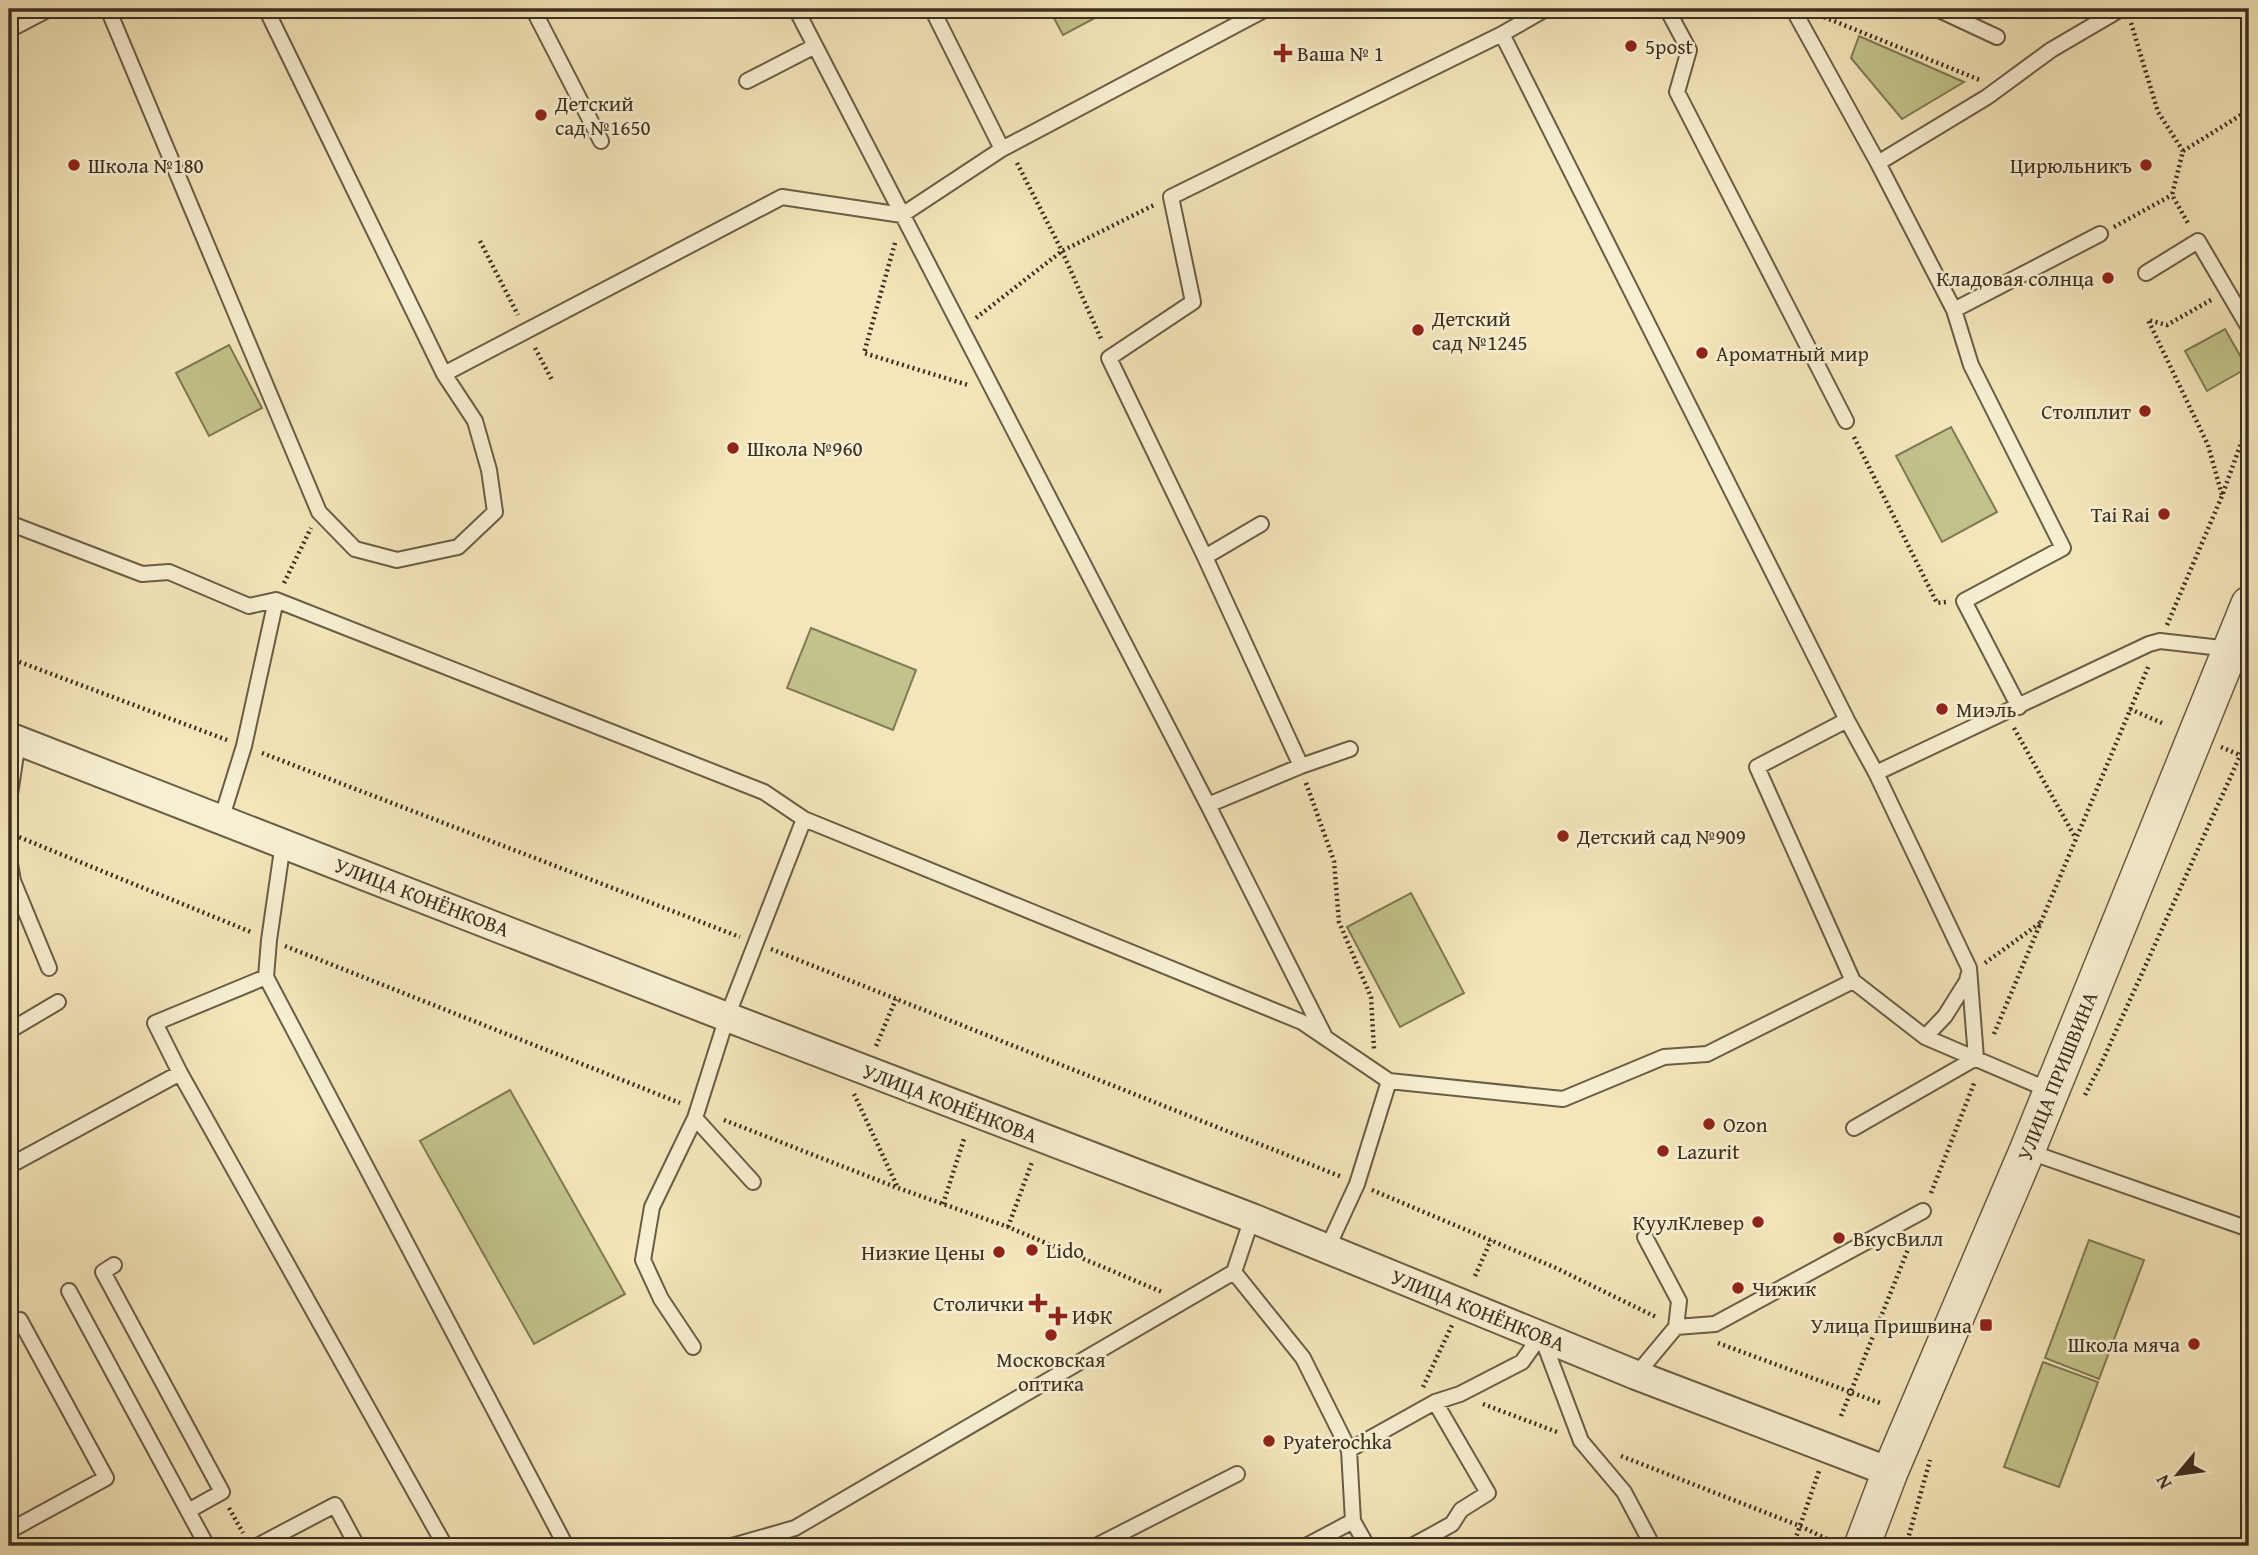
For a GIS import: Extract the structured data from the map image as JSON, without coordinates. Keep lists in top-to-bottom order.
{
  "streets": {
    "street": ["УЛИЦА КОНЁНКОВА", "УЛИЦА ПРИШВИНА"]
  },
  "crossings": [
    ["УЛИЦА КОНЁНКОВА", "УЛИЦА ПРИШВИНА"]
  ],
  "places": {
    "other": [
      "5post",
      "Детский сад №1650",
      "Школа №180",
      "Цирюльникъ",
      "Кладовая солнца",
      "Детский сад №1245",
      "Ароматный мир",
      "Столплит",
      "Школа №960",
      "Tai Rai",
      "Миэль",
      "Детский сад №909",
      "Ozon",
      "Lazurit",
      "КуулКлевер",
      "ВкусВилл",
      "Lido",
      "Низкие Цены",
      "Чижик",
      "Московская оптика",
      "Школа мяча",
      "Pyaterochka"
    ],
    "health": ["Ваша № 1", "Столички", "ИФК"],
    "transit": ["Улица Пришвина"]
  },
  "north": "bottom left"
}
